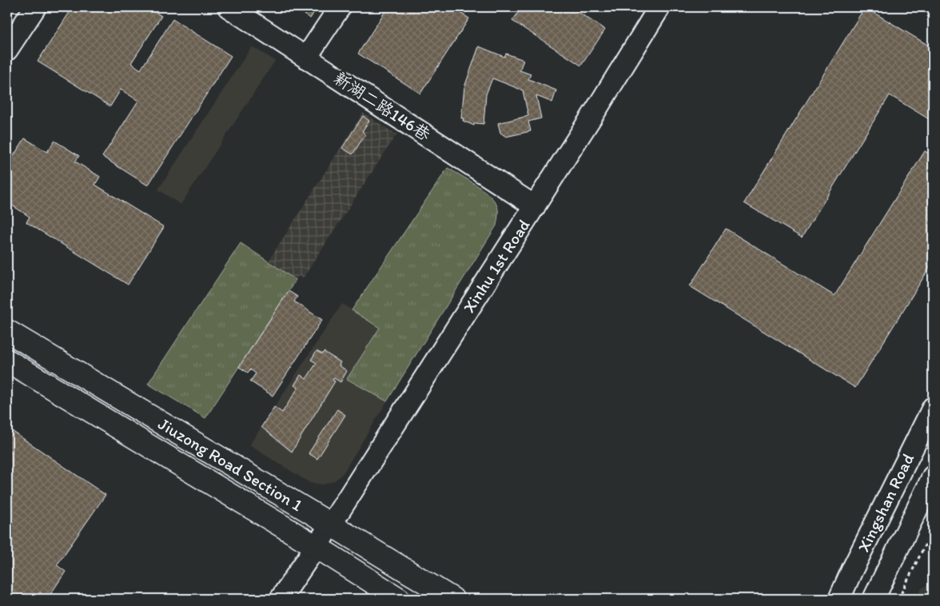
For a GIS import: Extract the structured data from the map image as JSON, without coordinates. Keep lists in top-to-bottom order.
{
  "streets": {
    "main road": ["Jiuzong Road Section 1"],
    "street": ["新湖二路146巷", "Xinhu 1st Road", "Xingshan Road"]
  },
  "crossings": [
    ["新湖二路146巷", "Xinhu 1st Road"],
    ["Xinhu 1st Road", "Jiuzong Road Section 1"]
  ]
}
